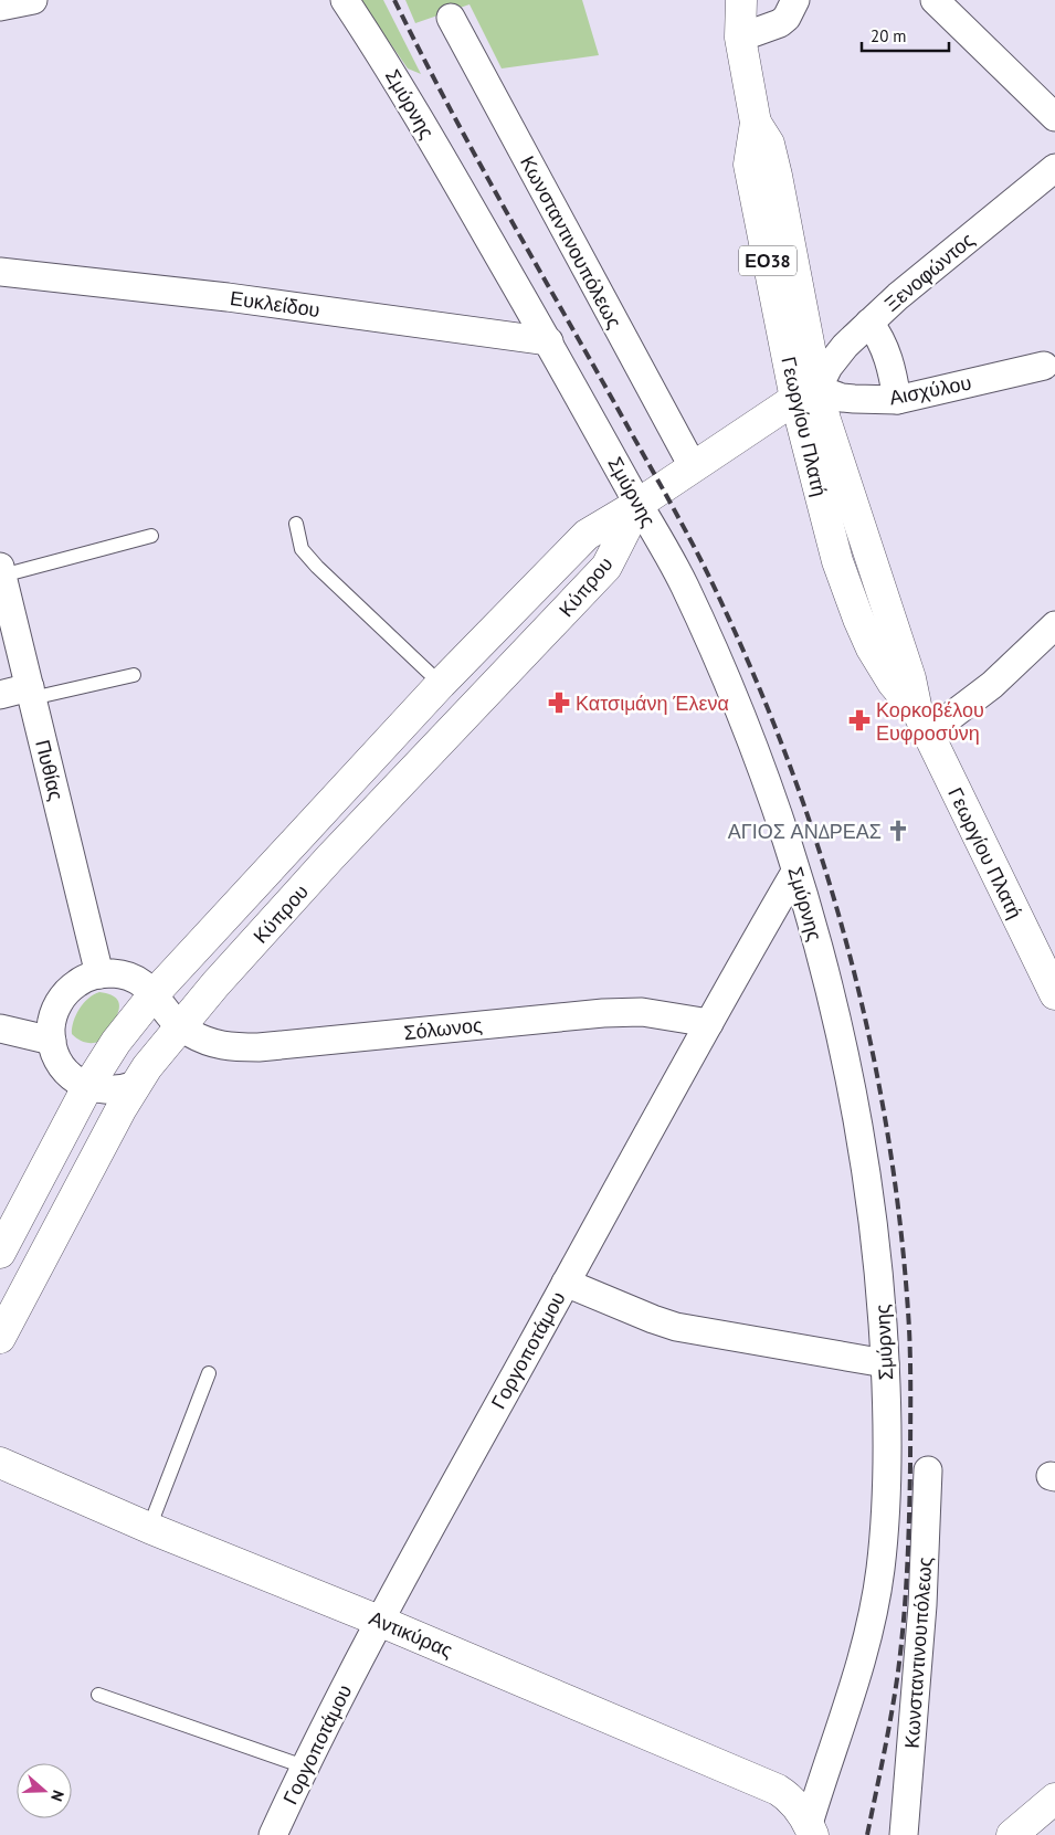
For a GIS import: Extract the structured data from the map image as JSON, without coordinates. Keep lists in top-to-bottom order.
{
  "streets": {
    "main road": [
      "ΕΟ38",
      "Γεωργίου Πλατή",
      "Κύπρου",
      "Αντικύρας"
    ],
    "street": [
      "Σμύρνης",
      "Κωνσταντινουπόλεως",
      "Ξενοφώντος",
      "Ευκλείδου",
      "Αισχύλου",
      "Πυθίας",
      "Σόλωνος",
      "Γοργοποτάμου"
    ]
  },
  "crossings": [
    ["Σμύρνης", "Ευκλείδου"],
    ["Σμύρνης", "Κύπρου"],
    ["Σμύρνης", "Γοργοποτάμου"],
    ["Σμύρνης", "Αντικύρας"],
    ["Ξενοφώντος", "Αισχύλου"],
    ["Ξενοφώντος", "Γεωργίου Πλατή"],
    ["Αισχύλου", "Γεωργίου Πλατή"],
    ["Κύπρου", "Σόλωνος"],
    ["Σόλωνος", "Γοργοποτάμου"],
    ["Γοργοποτάμου", "Αντικύρας"]
  ],
  "places": {
    "pharmacy": ["Κατσιμάνη Έλενα", "Κορκοβέλου Ευφροσύνη"],
    "church": ["ΑΓΙΟΣ ΑΝΔΡΕΑΣ"]
  },
  "scale_bar": "20 m",
  "north": "right"
}
